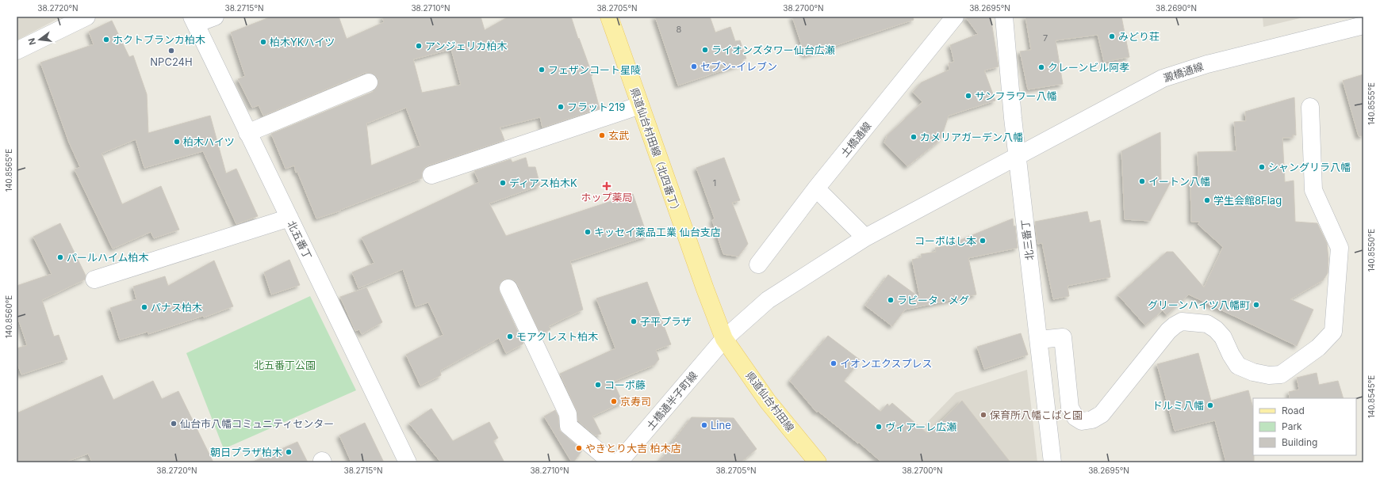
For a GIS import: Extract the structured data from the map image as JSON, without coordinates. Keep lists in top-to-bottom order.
{
  "streets": {
    "main road": ["県道仙台村田線（北四番丁）", "県道仙台村田線"],
    "street": [
      "澱橋通線",
      "土橋通線",
      "北五番丁",
      "北三番丁",
      "土橋通半子町線"
    ]
  },
  "crossings": [
    ["澱橋通線", "北三番丁"],
    ["澱橋通線", "土橋通半子町線"],
    ["県道仙台村田線（北四番丁）", "土橋通半子町線"],
    ["県道仙台村田線（北四番丁）", "県道仙台村田線"],
    ["土橋通半子町線", "県道仙台村田線"]
  ],
  "parks": ["北五番丁公園"],
  "places": {
    "other": [
      "みどり荘",
      "ホクトブランカ柏木",
      "柏木YKハイツ",
      "アンジェリカ柏木",
      "ライオンズタワー仙台広瀬",
      "NPC24H",
      "セブン-イレブン",
      "クレーンビル阿孝",
      "フェザンコート星陵",
      "サンフラワー八幡",
      "フラット219",
      "玄武",
      "カメリアガーデン八幡",
      "柏木ハイツ",
      "シャングリラ八幡",
      "イートン八幡",
      "ディアス柏木K",
      "学生会館8Flag",
      "キッセイ薬品工業 仙台支店",
      "コーポはし本",
      "パールハイム柏木",
      "ラビータ・メグ",
      "グリーンハイツ八幡町",
      "パナス柏木",
      "子平プラザ",
      "モアクレスト柏木",
      "イオンエクスプレス",
      "コーポ藤",
      "京寿司",
      "ドルミ八幡",
      "保育所八幡こばと園",
      "仙台市八幡コミュニティセンター",
      "Line",
      "ヴィアーレ広瀬",
      "やきとり大吉 柏木店",
      "朝日プラザ柏木"
    ],
    "health": ["ホップ薬局"]
  },
  "house_numbers": ["8", "7", "1"],
  "legend": ["Road", "Park", "Building"],
  "north": "left",
  "coordinates": [
    "38.2720°N",
    "38.2715°N",
    "38.2710°N",
    "38.2705°N",
    "38.2700°N",
    "38.2695°N",
    "38.2690°N",
    "140.8555°E",
    "140.8565°E",
    "140.8550°E",
    "140.8560°E",
    "140.8545°E"
  ]
}
